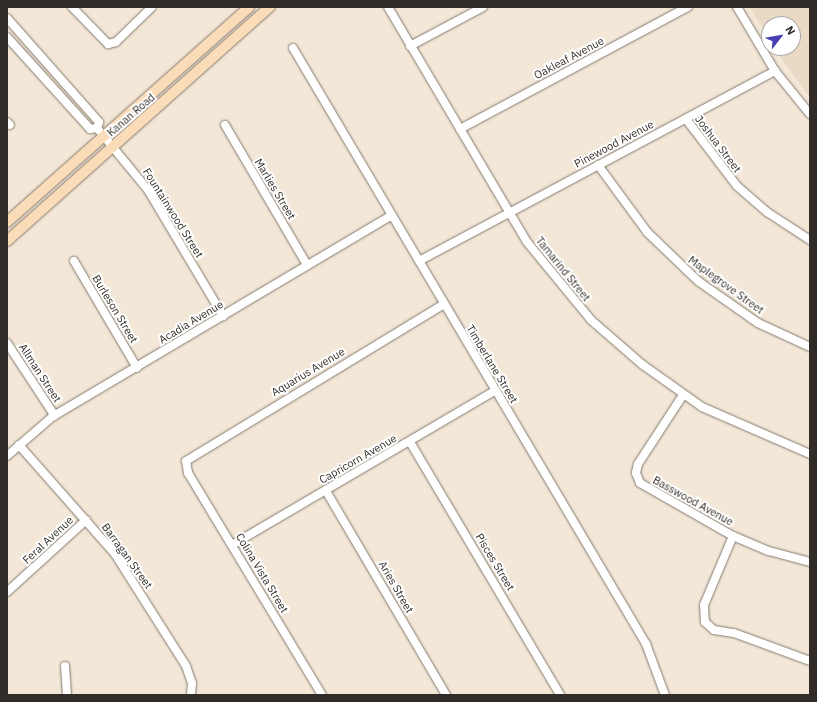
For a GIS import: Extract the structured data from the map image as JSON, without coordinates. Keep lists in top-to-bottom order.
{
  "streets": {
    "main road": ["Kanan Road"],
    "street": [
      "Oakleaf Avenue",
      "Pinewood Avenue",
      "Joshua Street",
      "Marlies Street",
      "Fountainwood Street",
      "Tamarind Street",
      "Maplegrove Street",
      "Burleson Street",
      "Acadia Avenue",
      "Timberlane Street",
      "Aquarius Avenue",
      "Allman Street",
      "Capricorn Avenue",
      "Basswood Avenue",
      "Feral Avenue",
      "Barragan Street",
      "Pisces Street",
      "Colina Vista Street",
      "Aries Street"
    ]
  },
  "crossings": [
    ["Oakleaf Avenue", "Tamarind Street"],
    ["Kanan Road", "Fountainwood Street"],
    ["Pinewood Avenue", "Joshua Street"],
    ["Pinewood Avenue", "Tamarind Street"],
    ["Pinewood Avenue", "Maplegrove Street"],
    ["Pinewood Avenue", "Timberlane Street"],
    ["Marlies Street", "Acadia Avenue"],
    ["Fountainwood Street", "Acadia Avenue"],
    ["Tamarind Street", "Basswood Avenue"],
    ["Burleson Street", "Acadia Avenue"],
    ["Acadia Avenue", "Timberlane Street"],
    ["Acadia Avenue", "Allman Street"],
    ["Acadia Avenue", "Barragan Street"],
    ["Timberlane Street", "Aquarius Avenue"],
    ["Timberlane Street", "Capricorn Avenue"],
    ["Aquarius Avenue", "Colina Vista Street"],
    ["Capricorn Avenue", "Pisces Street"],
    ["Capricorn Avenue", "Colina Vista Street"],
    ["Capricorn Avenue", "Aries Street"],
    ["Feral Avenue", "Barragan Street"]
  ],
  "north": "top right"
}
